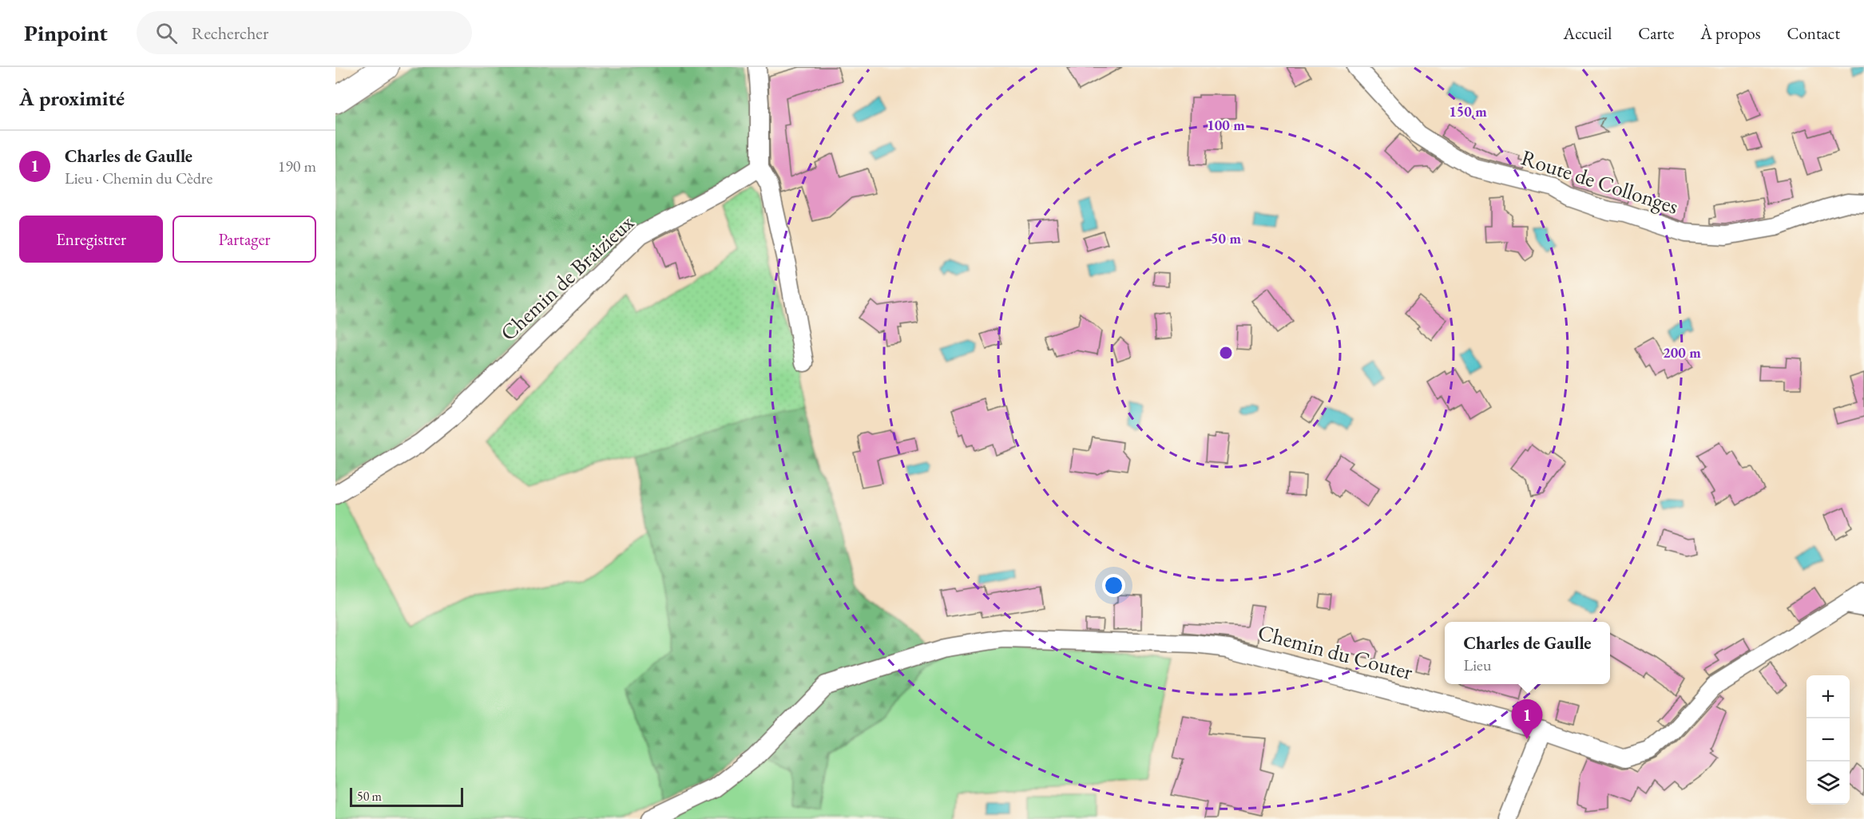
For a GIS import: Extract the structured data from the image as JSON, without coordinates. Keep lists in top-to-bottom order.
{
  "streets": {
    "street": ["Route de Collonges", "Chemin de Braizieux", "Chemin du Couter"]
  },
  "scale_bar": "50 m",
  "page": {
    "header": "Pinpoint",
    "search": "Rechercher",
    "nav": [
      "Accueil",
      "Carte",
      "À propos",
      "Contact"
    ],
    "heading": "À proximité",
    "list": [
      {
        "mark": "1",
        "name": "Charles de Gaulle",
        "note": "Lieu · Chemin du Cèdre",
        "value": "190 m"
      }
    ],
    "buttons": ["Enregistrer", "Partager"],
    "popup": ["Charles de Gaulle", "Lieu"],
    "map_buttons": ["+", "−"],
    "pins": "1",
    "scale": "50 m"
  },
  "rings": [
    "150 m",
    "100 m",
    "50 m",
    "200 m"
  ]
}
